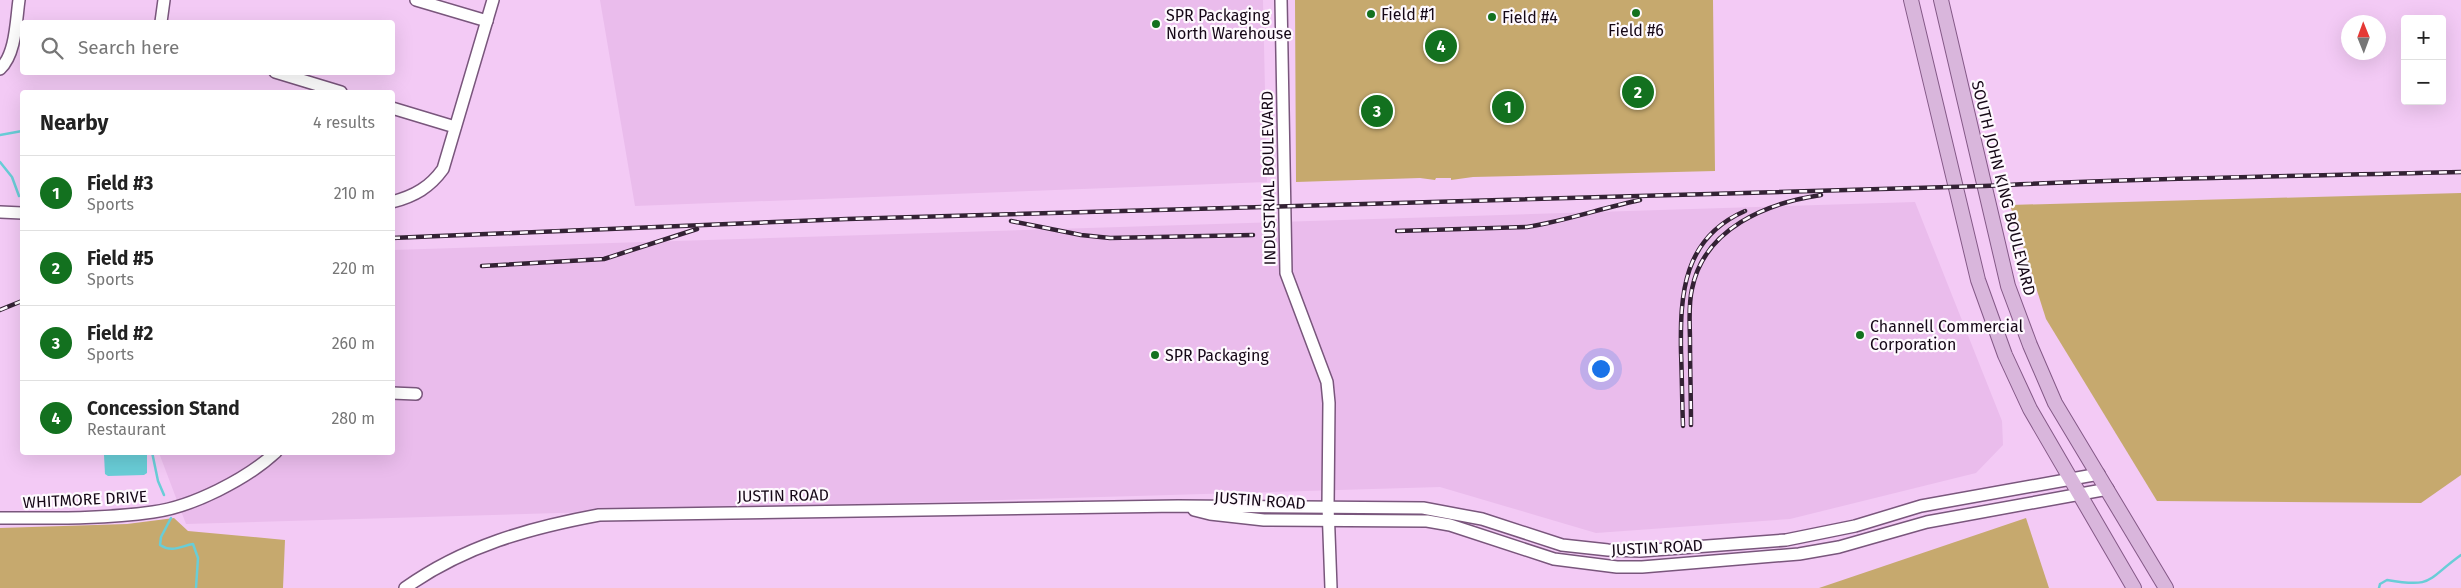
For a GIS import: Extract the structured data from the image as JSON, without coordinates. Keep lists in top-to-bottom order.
{
  "streets": {
    "main road": ["SOUTH JOHN KING BOULEVARD"],
    "street": ["INDUSTRIAL BOULEVARD", "JUSTIN ROAD", "WHITMORE DRIVE"]
  },
  "crossings": [
    ["INDUSTRIAL BOULEVARD", "JUSTIN ROAD"],
    ["SOUTH JOHN KING BOULEVARD", "JUSTIN ROAD"]
  ],
  "places": [
    "Field #6",
    "Field #1",
    "Field #4",
    "SPR Packaging North Warehouse",
    "Channell Commercial Corporation",
    "SPR Packaging"
  ],
  "north": "top",
  "page": {
    "map_buttons": ["+", "−"],
    "search": "Search here",
    "pins": [
      "4",
      "2",
      "1",
      "3"
    ],
    "heading": ["Nearby", "4 results"],
    "list": [
      {
        "mark": "1",
        "name": "Field #3",
        "note": "Sports",
        "value": "210 m"
      },
      {
        "mark": "2",
        "name": "Field #5",
        "note": "Sports",
        "value": "220 m"
      },
      {
        "mark": "3",
        "name": "Field #2",
        "note": "Sports",
        "value": "260 m"
      },
      {
        "mark": "4",
        "name": "Concession Stand",
        "note": "Restaurant",
        "value": "280 m"
      }
    ]
  }
}
